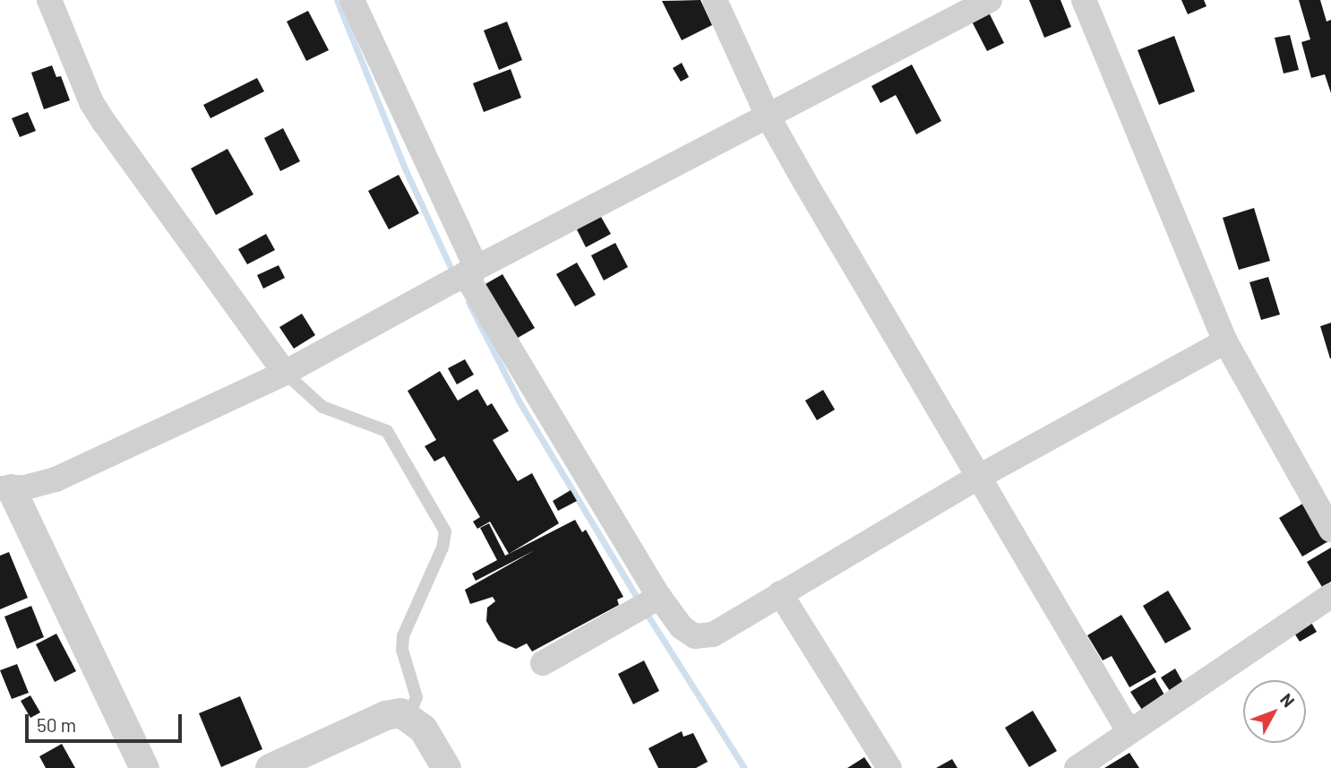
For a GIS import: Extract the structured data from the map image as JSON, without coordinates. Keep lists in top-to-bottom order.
{
  "scale_bar": "50 m",
  "north": "top right"
}
